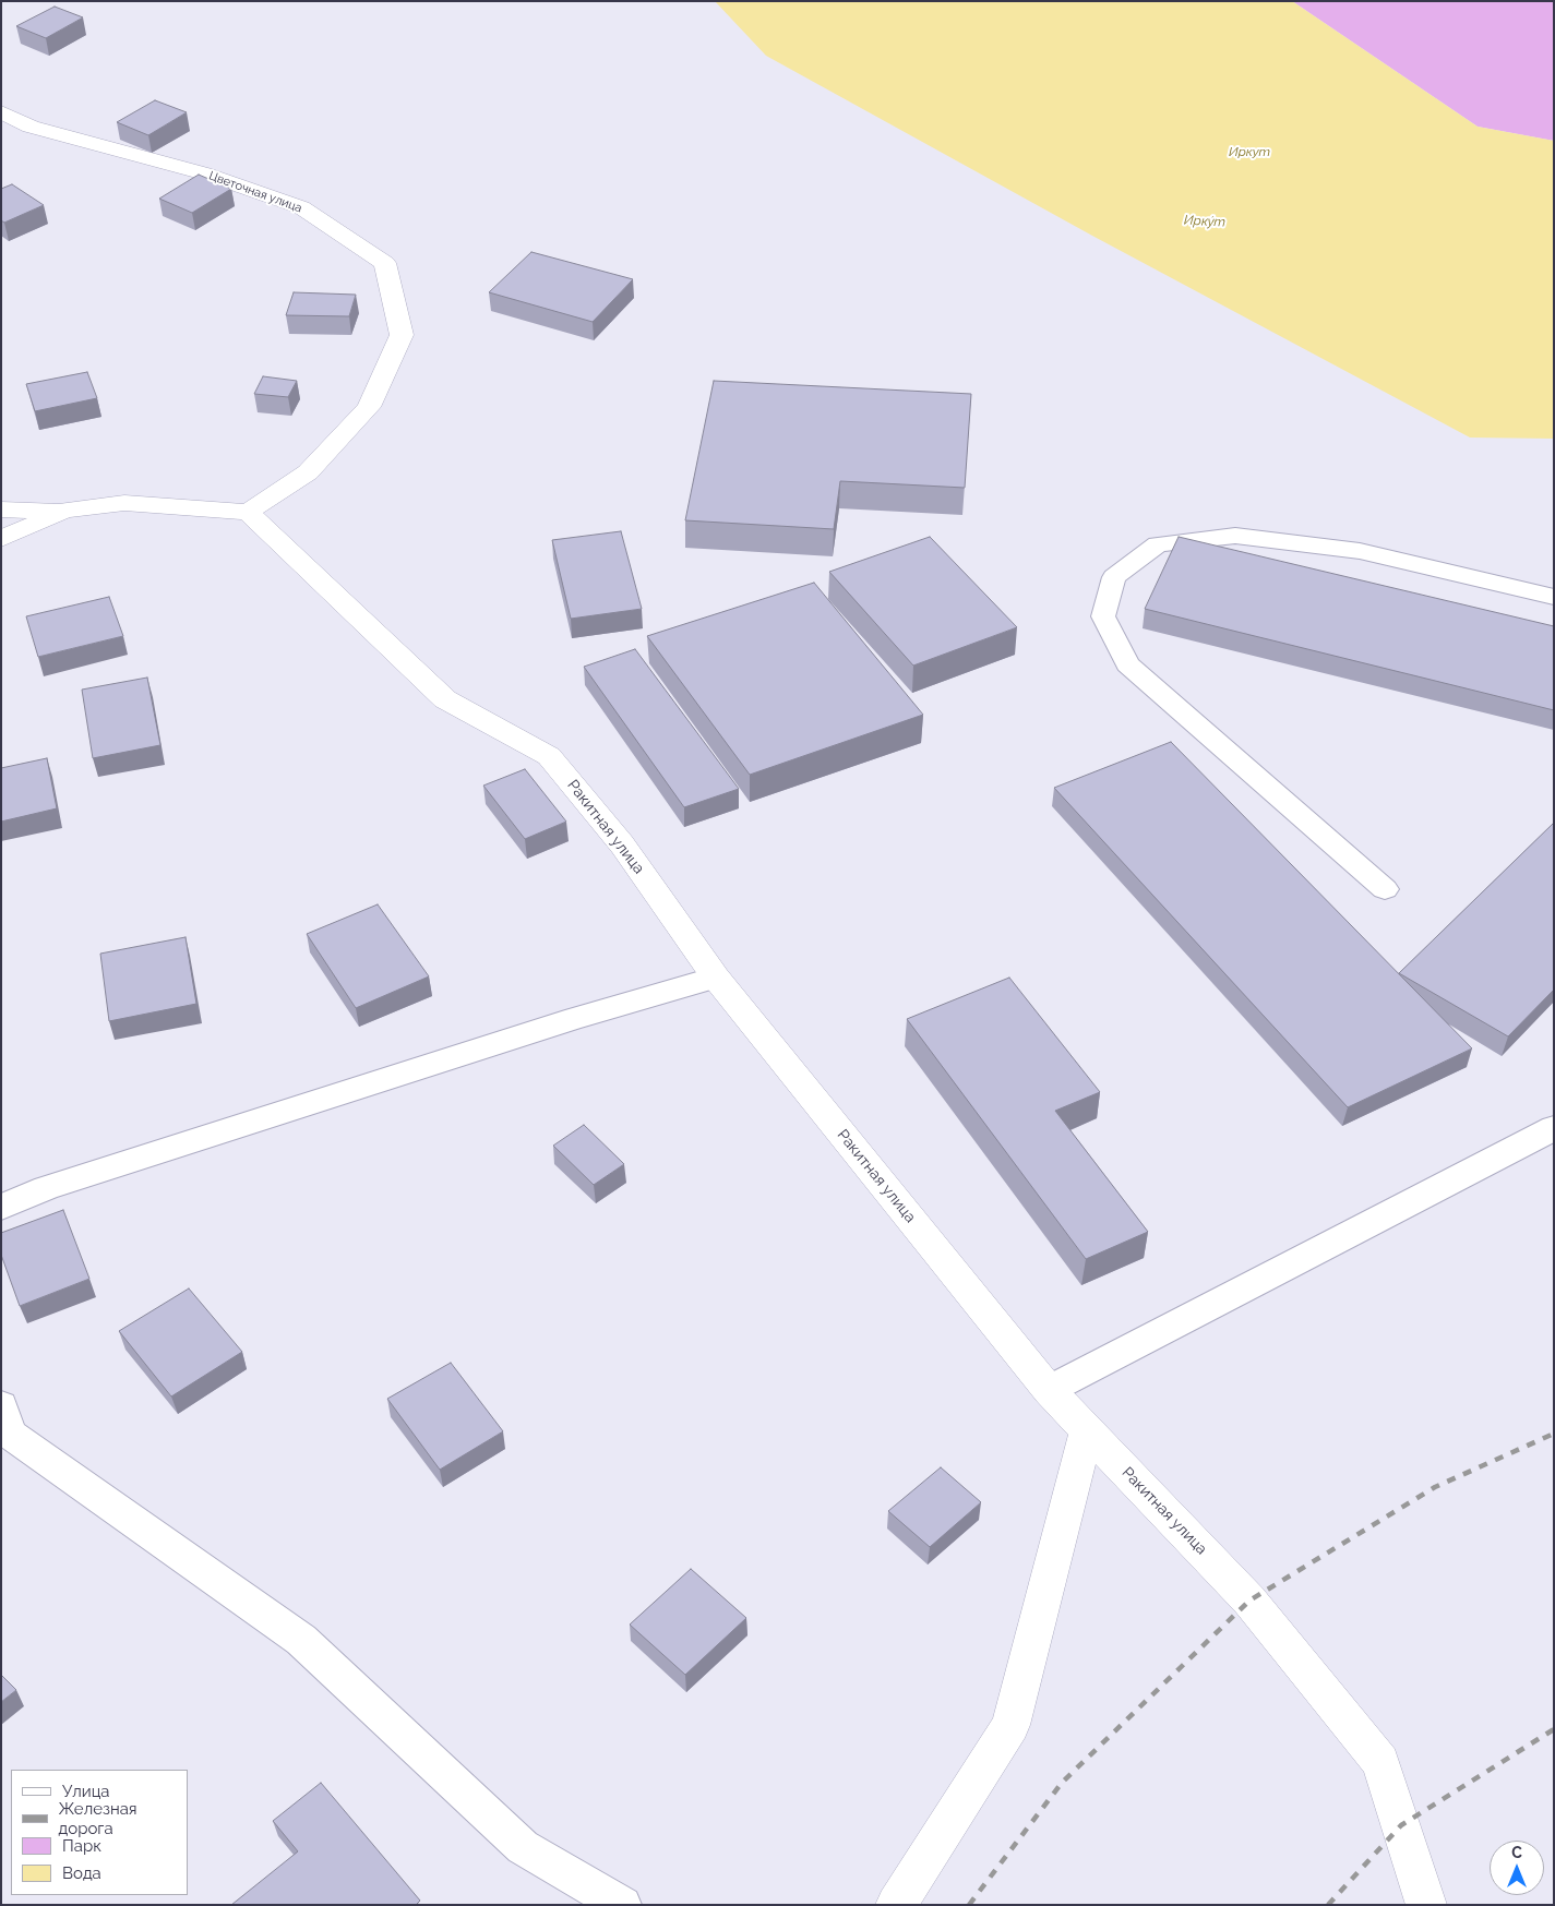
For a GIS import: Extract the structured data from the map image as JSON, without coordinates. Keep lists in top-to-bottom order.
{
  "streets": {
    "street": ["Цветочная улица", "Ракитная улица"]
  },
  "crossings": [
    ["Цветочная улица", "Ракитная улица"]
  ],
  "water": ["Иркут", "Ирку́т"],
  "legend": [
    "Улица",
    "Железная дорога",
    "Парк",
    "Вода"
  ],
  "north": "top"
}
